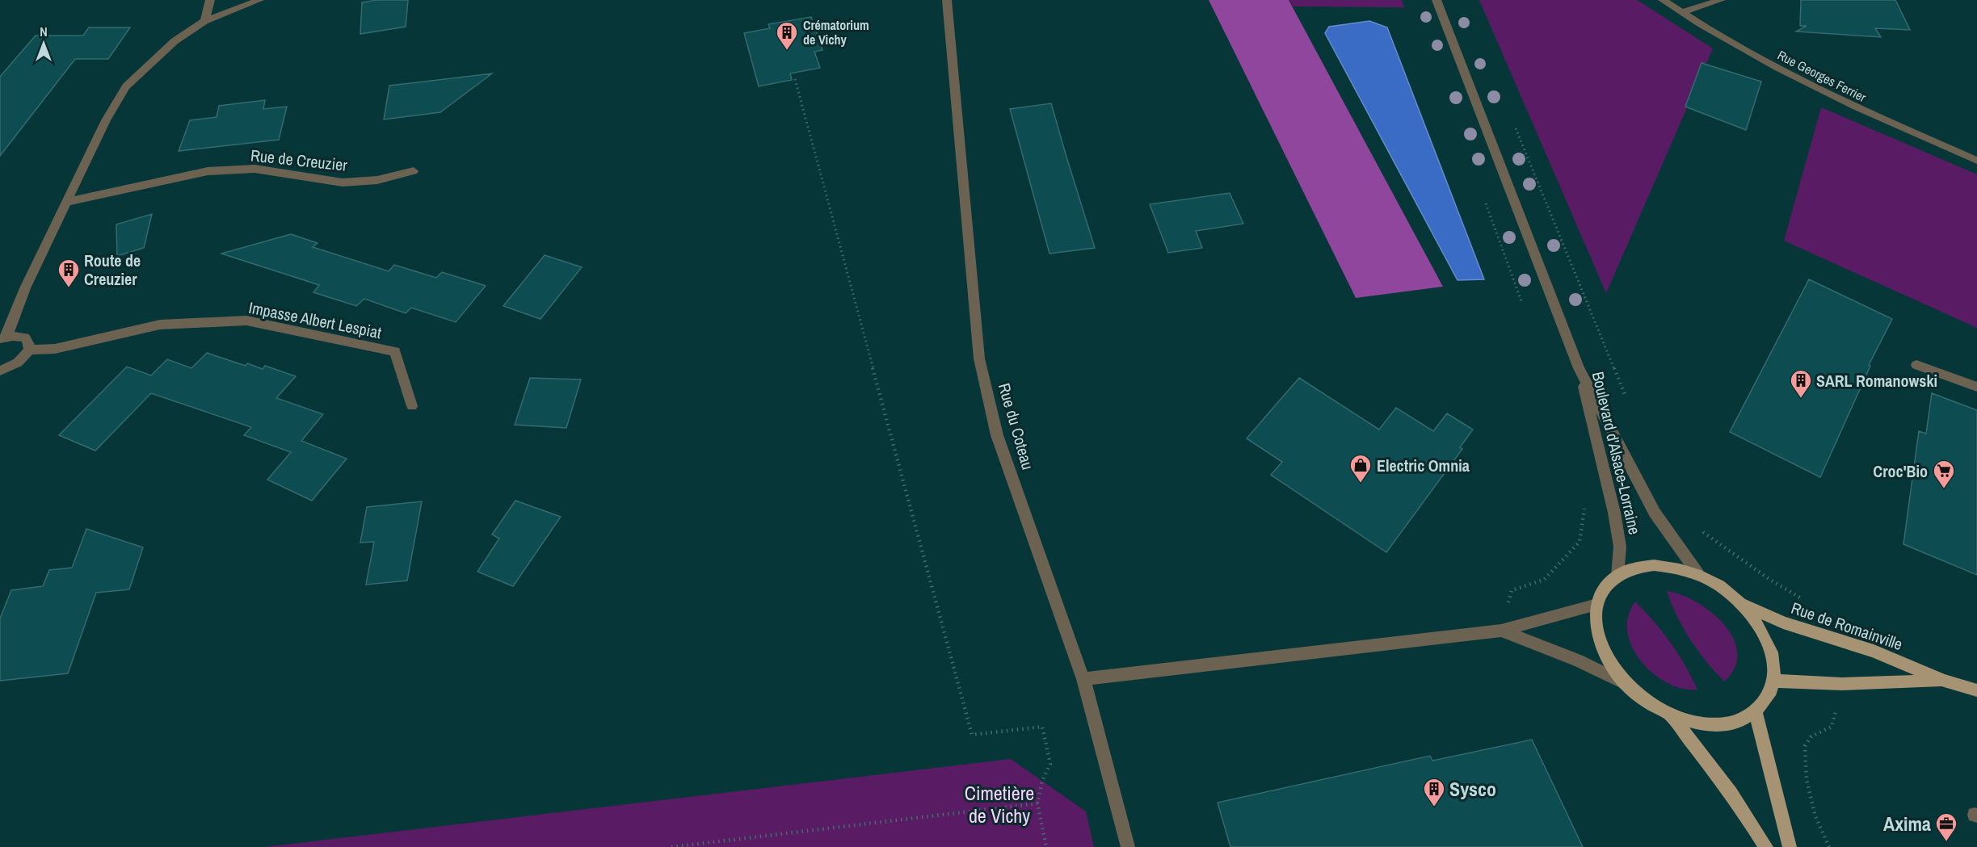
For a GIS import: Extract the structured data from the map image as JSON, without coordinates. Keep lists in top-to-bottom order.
{
  "streets": {
    "main road": ["Rue de Romainville"],
    "street": [
      "Rue Georges Ferrier",
      "Rue de Creuzier",
      "Impasse Albert Lespiat",
      "Rue du Coteau",
      "Boulevard d'Alsace-Lorraine"
    ]
  },
  "crossings": [
    ["Boulevard d'Alsace-Lorraine", "Rue de Romainville"]
  ],
  "parks": ["Cimetière de Vichy"],
  "places": {
    "building": [
      "Crématorium de Vichy",
      "Route de Creuzier",
      "SARL Romanowski",
      "Sysco"
    ],
    "shop": ["Electric Omnia"],
    "supermarket": ["Croc'Bio"],
    "office": ["Axima"]
  },
  "north": "top"
}
